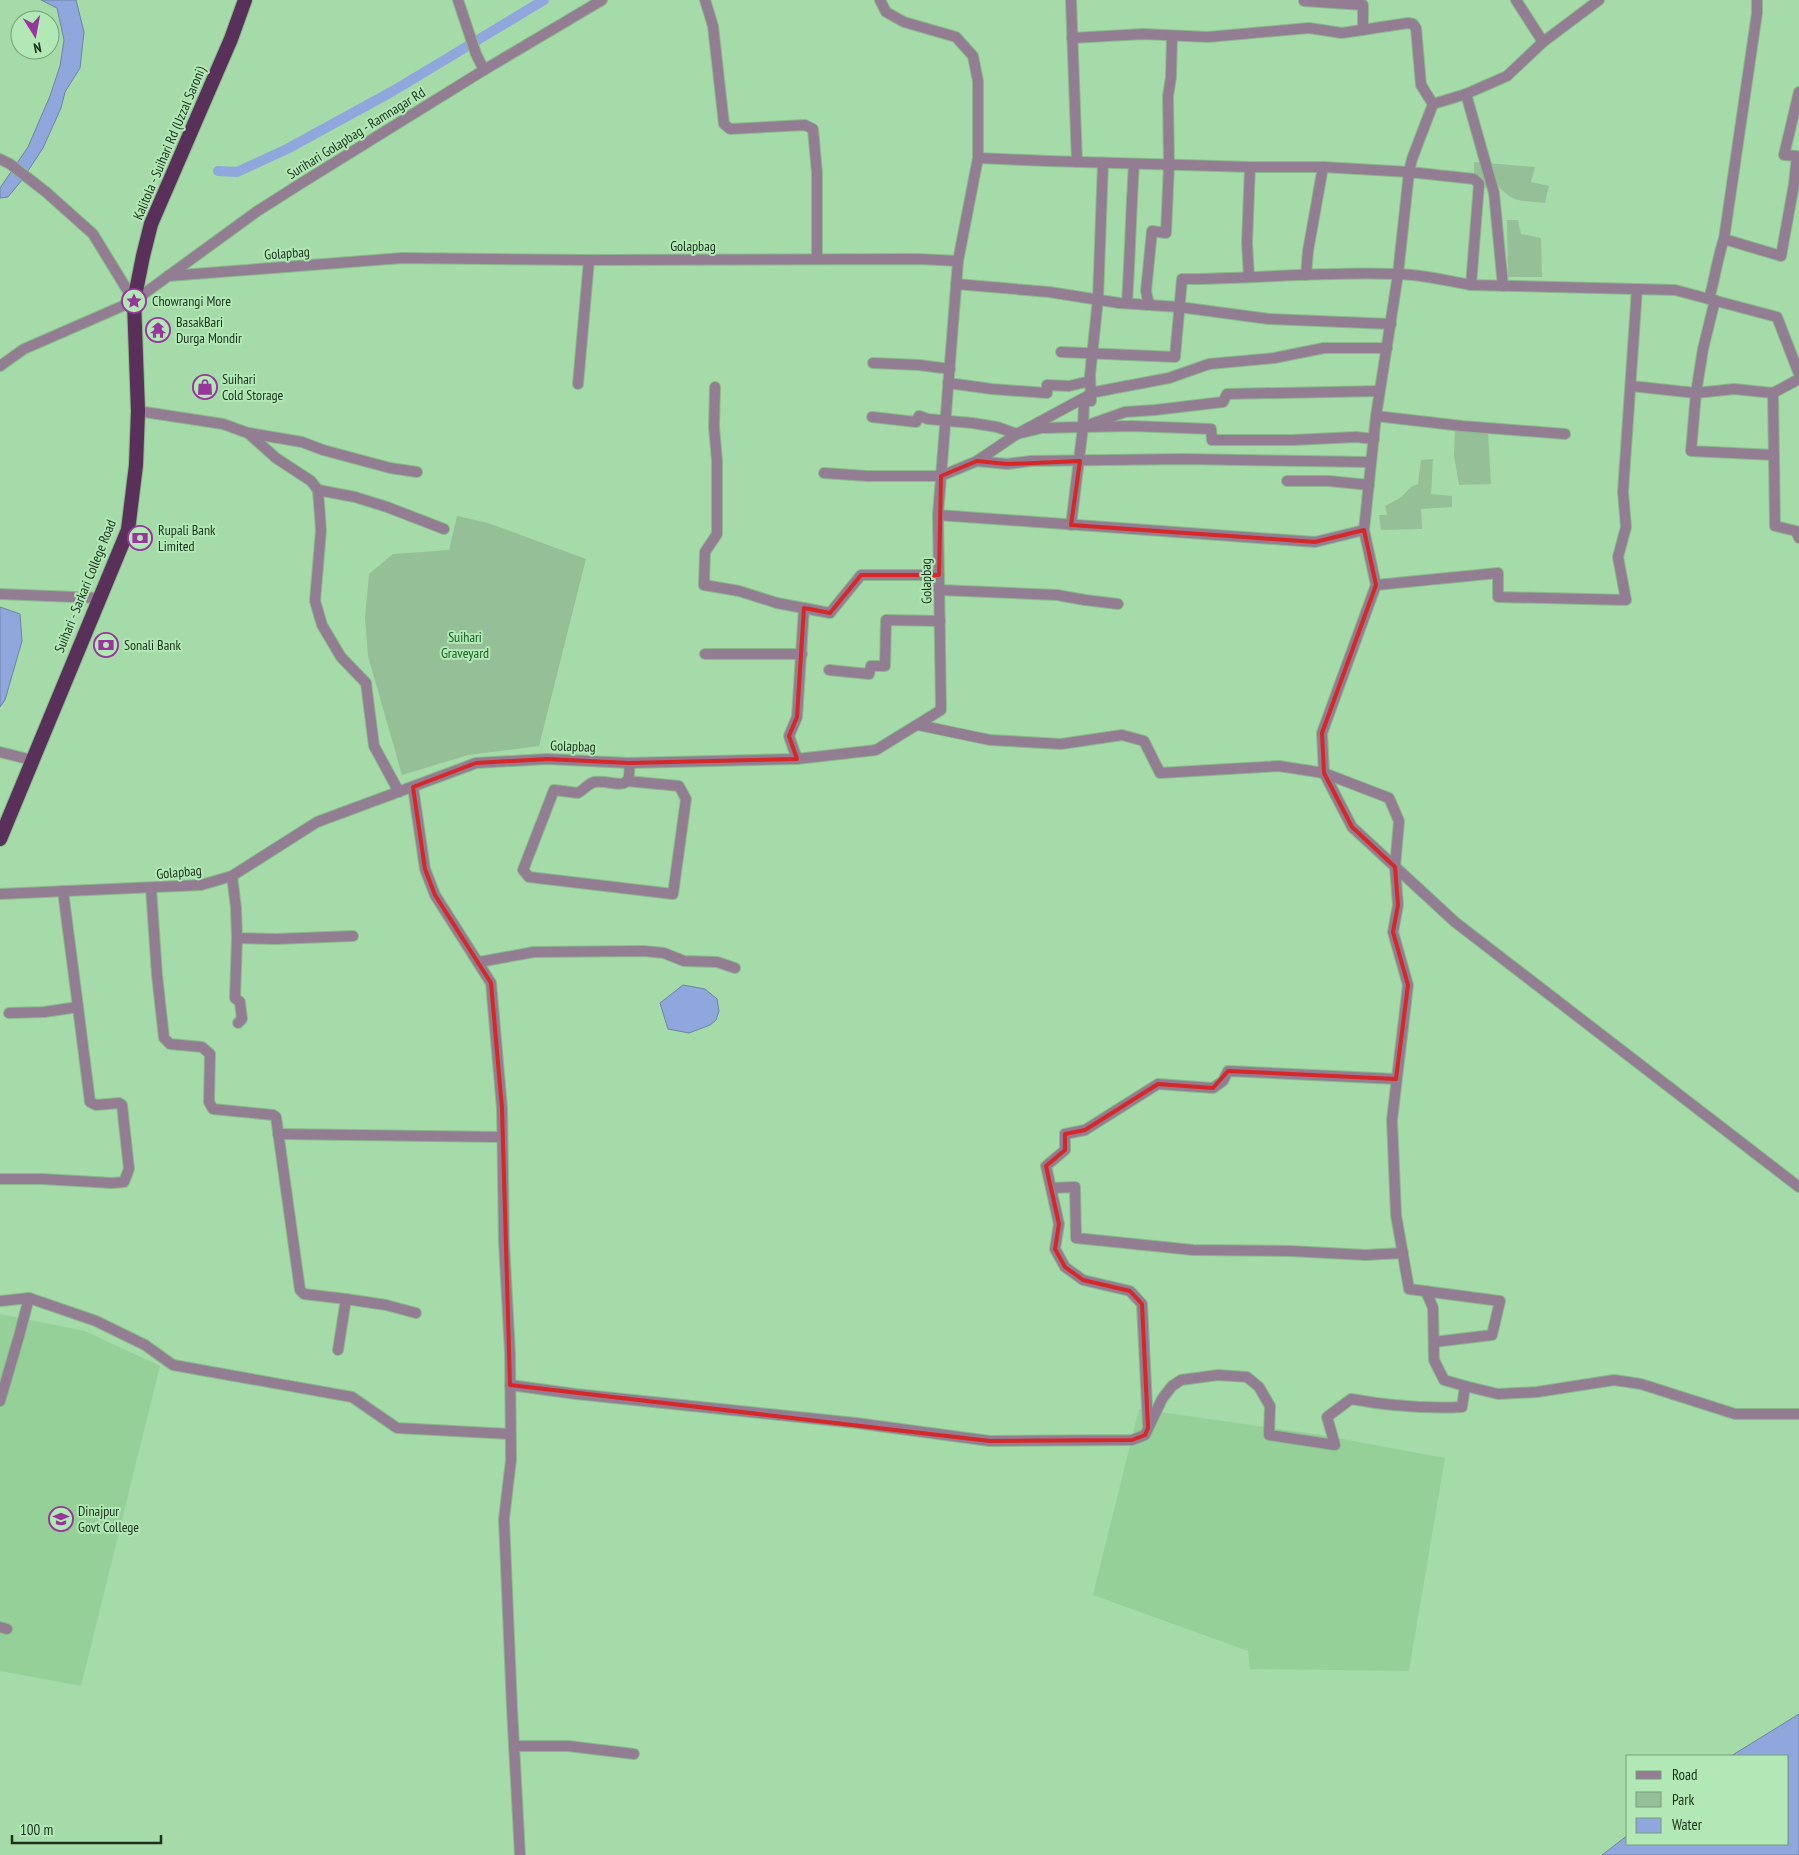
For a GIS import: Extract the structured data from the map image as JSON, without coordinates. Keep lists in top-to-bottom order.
{
  "streets": {
    "highway": ["Kalitola - Suihari Rd (Uzzal Saroni)", "Suihari - Sarkari College Road"],
    "street": ["Surihari Golapbag - Ramnagar Rd", "Golapbag"]
  },
  "crossings": [
    ["Surihari Golapbag - Ramnagar Rd", "Kalitola - Suihari Rd (Uzzal Saroni)"],
    ["Surihari Golapbag - Ramnagar Rd", "Golapbag"],
    ["Surihari Golapbag - Ramnagar Rd", "Suihari - Sarkari College Road"],
    ["Kalitola - Suihari Rd (Uzzal Saroni)", "Suihari - Sarkari College Road"]
  ],
  "parks": ["Suihari Graveyard"],
  "places": {
    "place": ["Chowrangi More"],
    "temple": ["BasakBari Durga Mondir"],
    "shop": ["Suihari Cold Storage"],
    "bank": ["Rupali Bank Limited", "Sonali Bank"],
    "school or university": ["Dinajpur Govt College"]
  },
  "legend": ["Road", "Park", "Water"],
  "scale_bar": "100 m",
  "north": "bottom"
}
